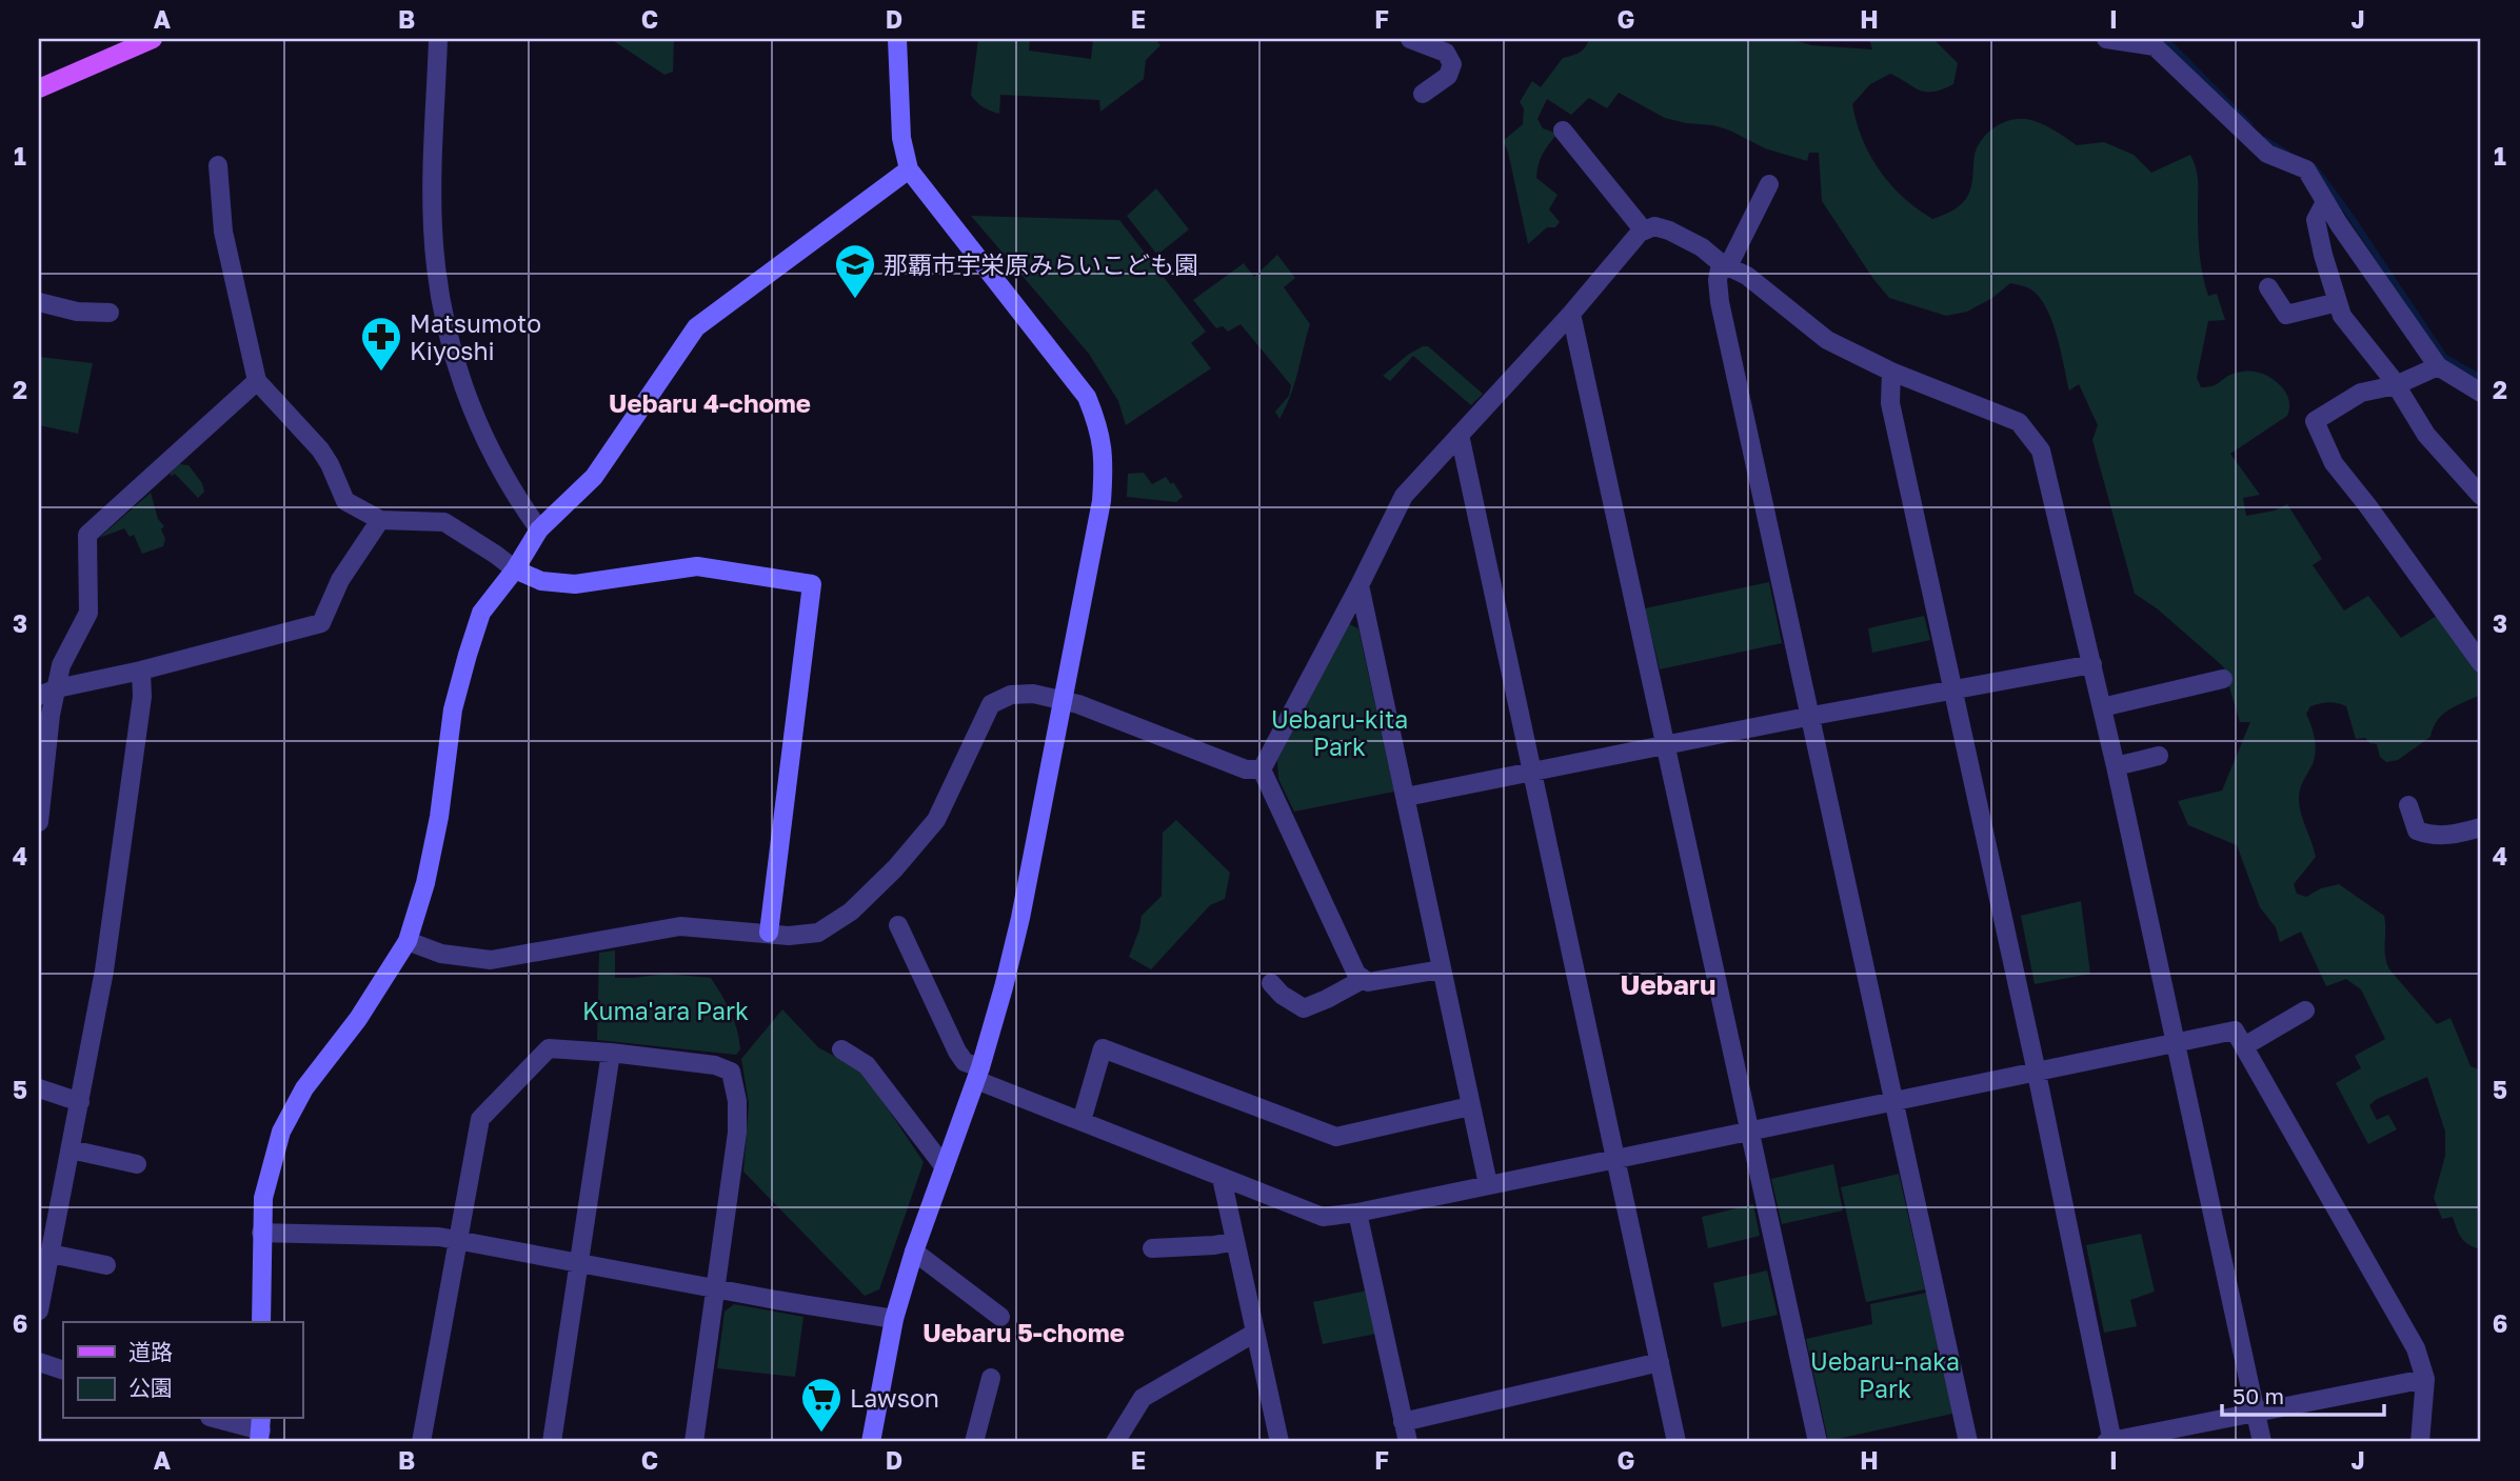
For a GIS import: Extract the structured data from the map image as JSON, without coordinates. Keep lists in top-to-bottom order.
{
  "districts": ["Uebaru 4-chome", "Uebaru", "Uebaru 5-chome"],
  "parks": ["Uebaru-kita Park", "Kuma'ara Park", "Uebaru-naka Park"],
  "places": {
    "school or university": ["那覇市宇栄原みらいこども園"],
    "pharmacy": ["Matsumoto Kiyoshi"],
    "supermarket": ["Lawson"]
  },
  "legend": ["道路", "公園"],
  "scale_bar": "50 m",
  "grid": {
    "columns": [
      "A",
      "B",
      "C",
      "D",
      "E",
      "F",
      "G",
      "H",
      "I",
      "J"
    ],
    "rows": [
      "1",
      "2",
      "3",
      "4",
      "5",
      "6"
    ]
  }
}
